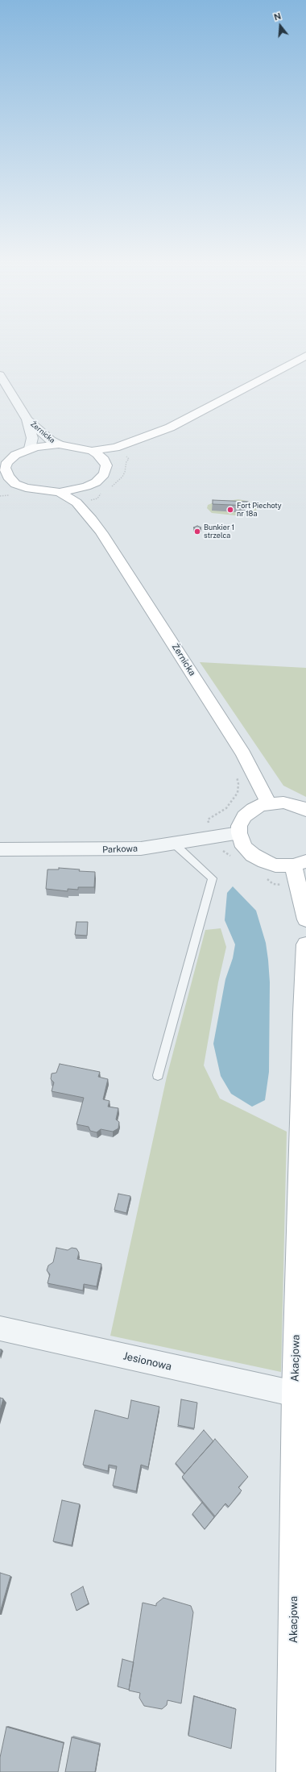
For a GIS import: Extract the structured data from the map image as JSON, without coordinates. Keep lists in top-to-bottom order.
{
  "streets": {
    "street": [
      "Żernicka",
      "Parkowa",
      "Akacjowa",
      "Jesionowa"
    ]
  },
  "crossings": [
    ["Akacjowa", "Jesionowa"]
  ],
  "places": ["Fort Piechoty nr 18a", "Bunkier 1 strzelca"],
  "north": "top"
}
